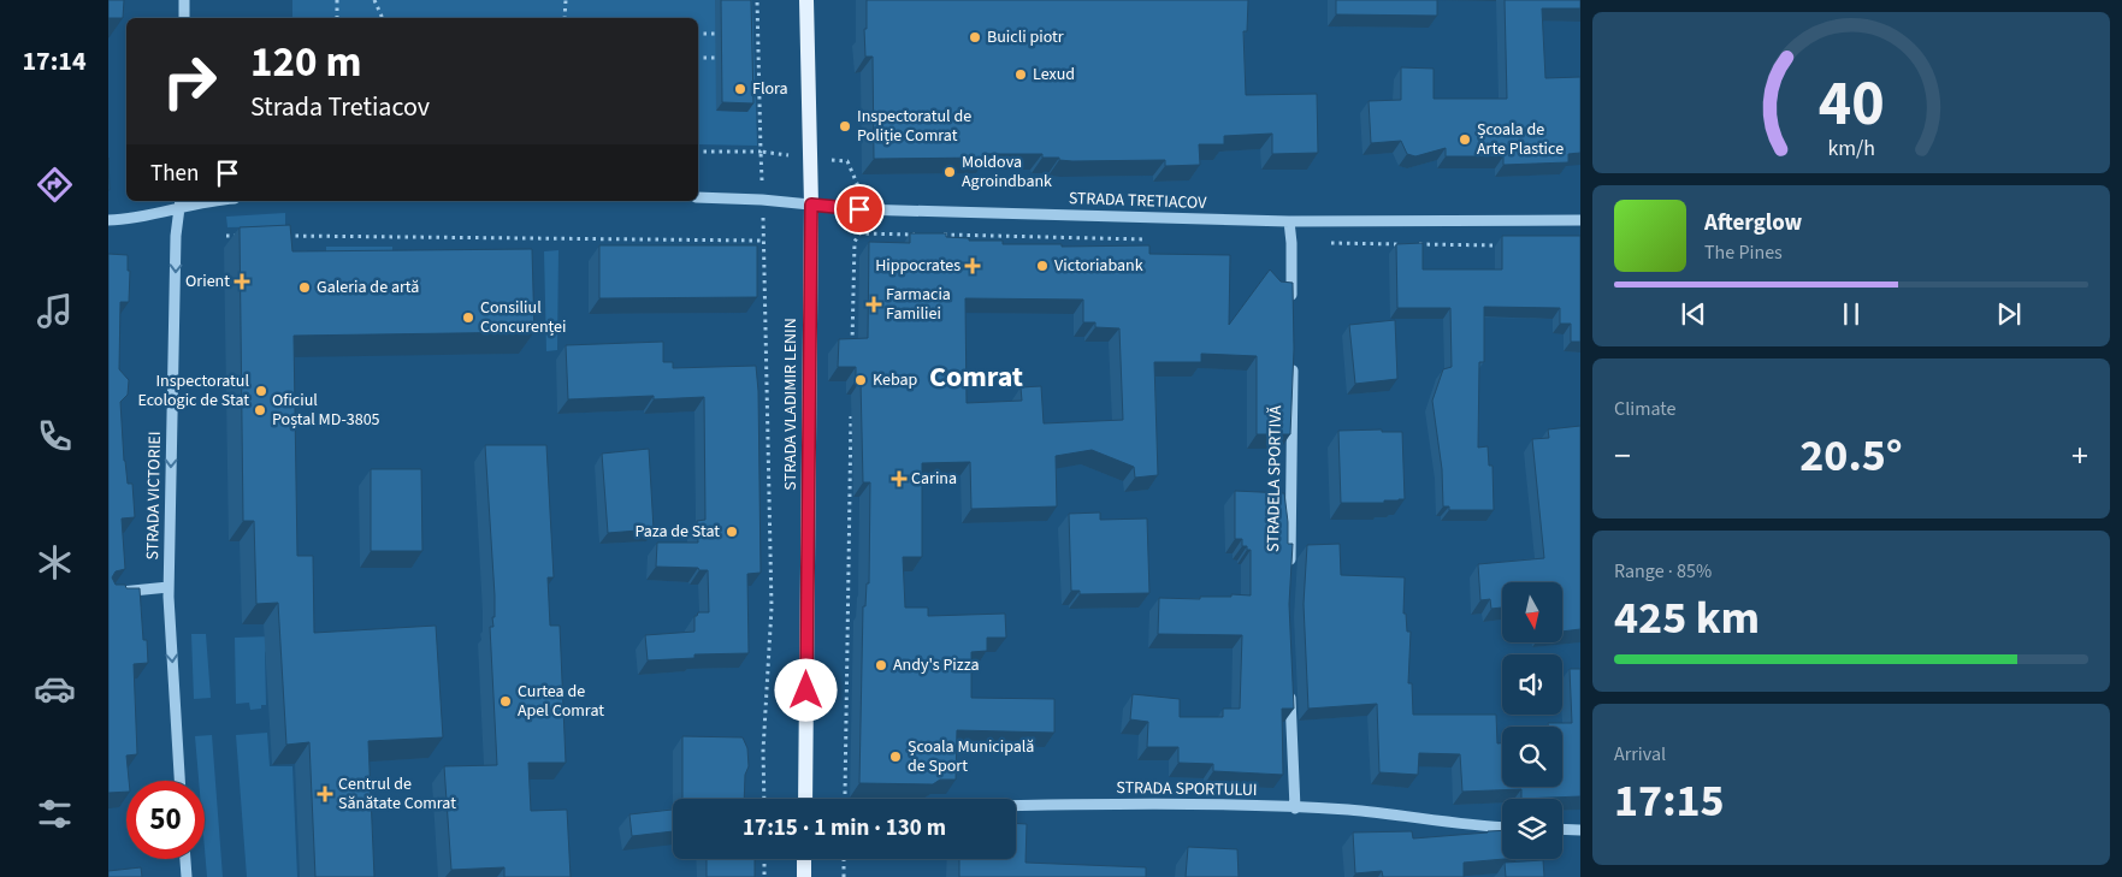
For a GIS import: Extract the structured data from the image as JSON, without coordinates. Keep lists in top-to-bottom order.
{
  "streets": {
    "main road": ["STRADA VLADIMIR LENIN"],
    "street": [
      "STRADA TRETIACOV",
      "STRADELA SPORTIVĂ",
      "STRADA VICTORIEI",
      "STRADA SPORTULUI"
    ]
  },
  "crossings": [
    ["STRADA TRETIACOV", "STRADA VLADIMIR LENIN"]
  ],
  "one_way": ["STRADA VICTORIEI"],
  "districts": ["Comrat"],
  "places": {
    "other": [
      "Buicli piotr",
      "Lexud",
      "Flora",
      "Inspectoratul de Poliție Comrat",
      "Școala de Arte Plastice",
      "Moldova Agroindbank",
      "Victoriabank",
      "Galeria de artă",
      "Consiliul Concurenței",
      "Kebap",
      "Inspectoratul Ecologic de Stat",
      "Oficiul Poștal MD-3805",
      "Paza de Stat",
      "Andy's Pizza",
      "Curtea de Apel Comrat",
      "Școala Municipală de Sport"
    ],
    "health": [
      "Hippocrates",
      "Orient",
      "Farmacia Familiei",
      "Carina",
      "Centrul de Sănătate Comrat"
    ]
  },
  "north": "bottom",
  "page": {
    "tabs": "17:14",
    "turn": ["120 m", "Strada Tretiacov"],
    "then": "Then",
    "song": ["Afterglow", "The Pines"],
    "tile": [
      "Climate",
      ["Range · 85%", "425 km"],
      ["Arrival", "17:15"]
    ],
    "heat": ["−", "20.5°", "+"],
    "limit": "50",
    "trip": "17:15 · 1 min · 130 m",
    "gauge": ["40", "km/h"]
  }
}
